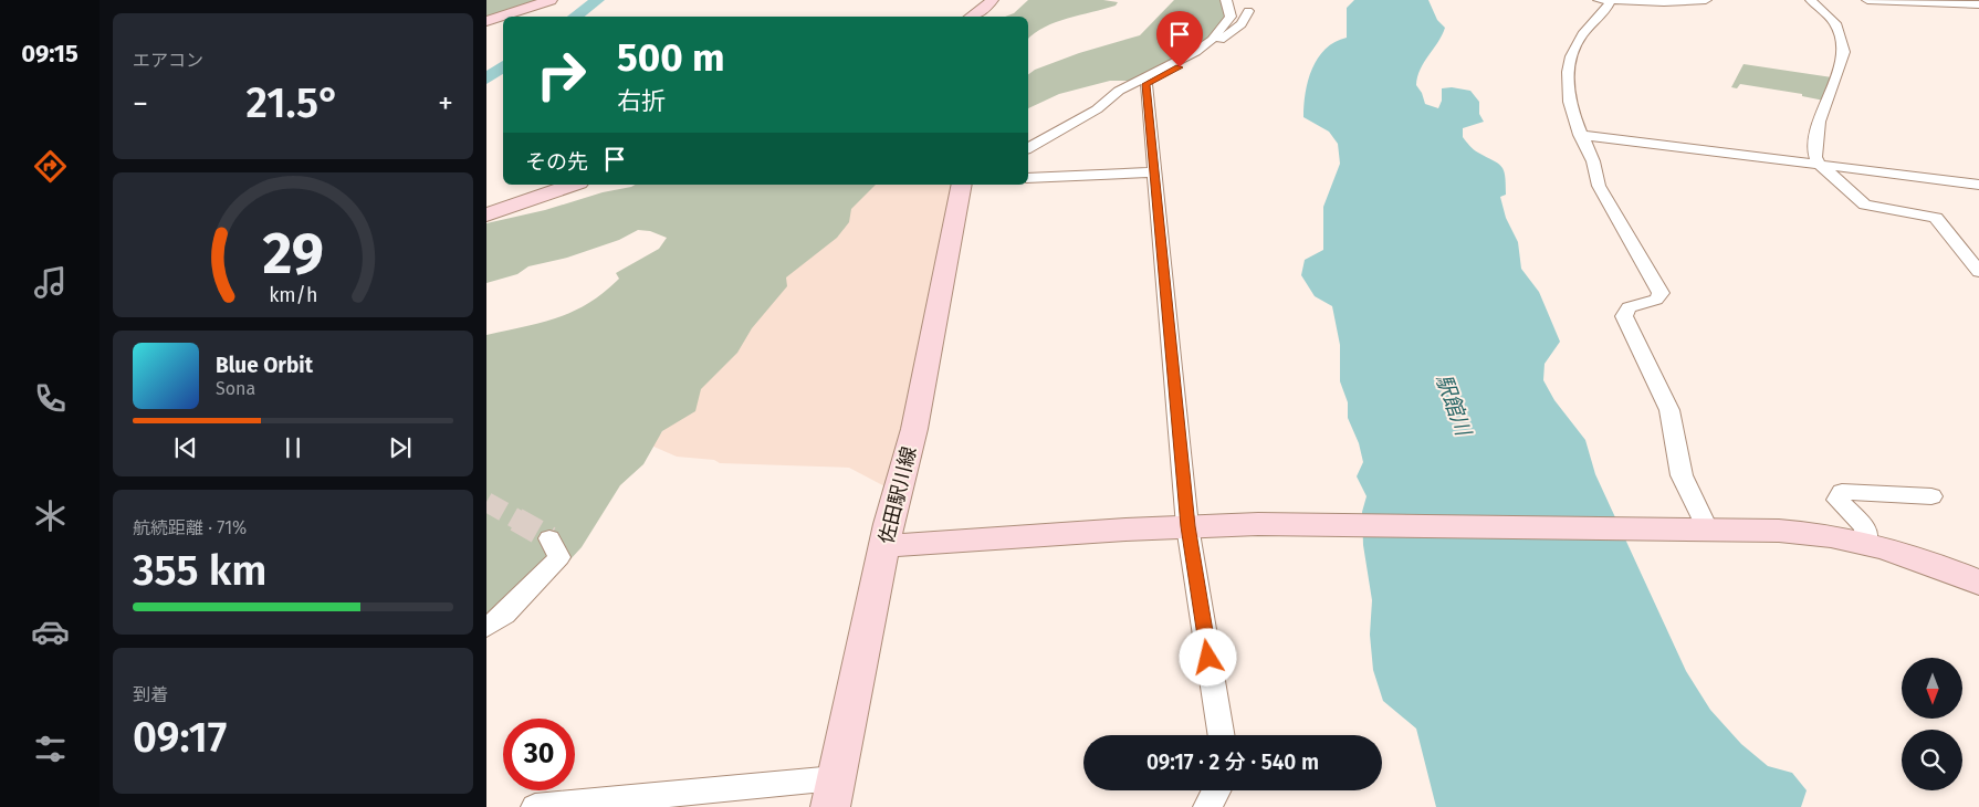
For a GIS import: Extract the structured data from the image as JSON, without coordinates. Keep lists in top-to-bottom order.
{
  "streets": {
    "main road": ["佐田駅川線"]
  },
  "water": ["駅館川"],
  "north": "bottom",
  "page": {
    "tabs": "09:15",
    "tile": [
      "エアコン",
      ["航続距離 · 71%", "355 km"],
      ["到着", "09:17"]
    ],
    "turn": ["500 m", "右折"],
    "heat": ["−", "21.5°", "+"],
    "then": "その先",
    "song": ["Blue Orbit", "Sona"],
    "limit": "30",
    "trip": "09:17 · 2 分 · 540 m",
    "gauge": ["29", "km/h"]
  }
}
